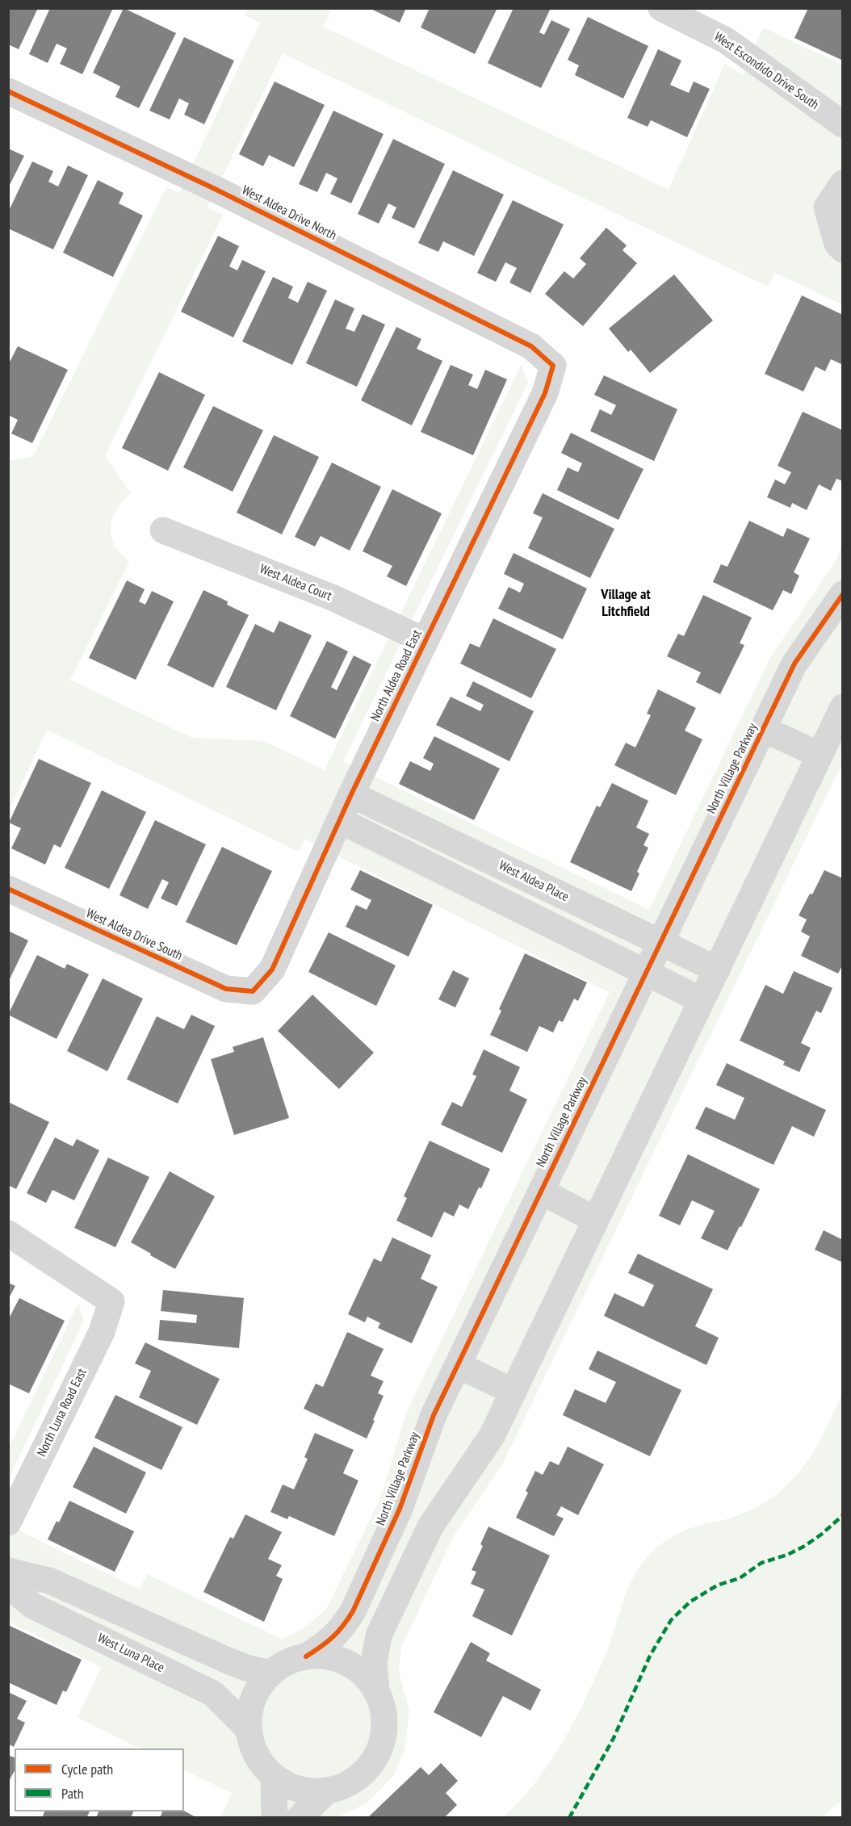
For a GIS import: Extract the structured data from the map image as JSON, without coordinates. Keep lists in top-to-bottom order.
{
  "streets": {
    "street": [
      "West Escondido Drive South",
      "West Aldea Drive North",
      "West Aldea Court",
      "North Aldea Road East",
      "North Village Parkway",
      "West Aldea Place",
      "West Aldea Drive South",
      "North Luna Road East",
      "West Luna Place"
    ]
  },
  "crossings": [
    ["West Aldea Drive North", "North Aldea Road East"],
    ["West Aldea Court", "North Aldea Road East"],
    ["North Aldea Road East", "West Aldea Place"],
    ["North Aldea Road East", "West Aldea Drive South"],
    ["North Village Parkway", "West Aldea Place"],
    ["North Village Parkway", "West Luna Place"]
  ],
  "districts": ["Village at Litchfield"],
  "legend": ["Cycle path", "Path"]
}
